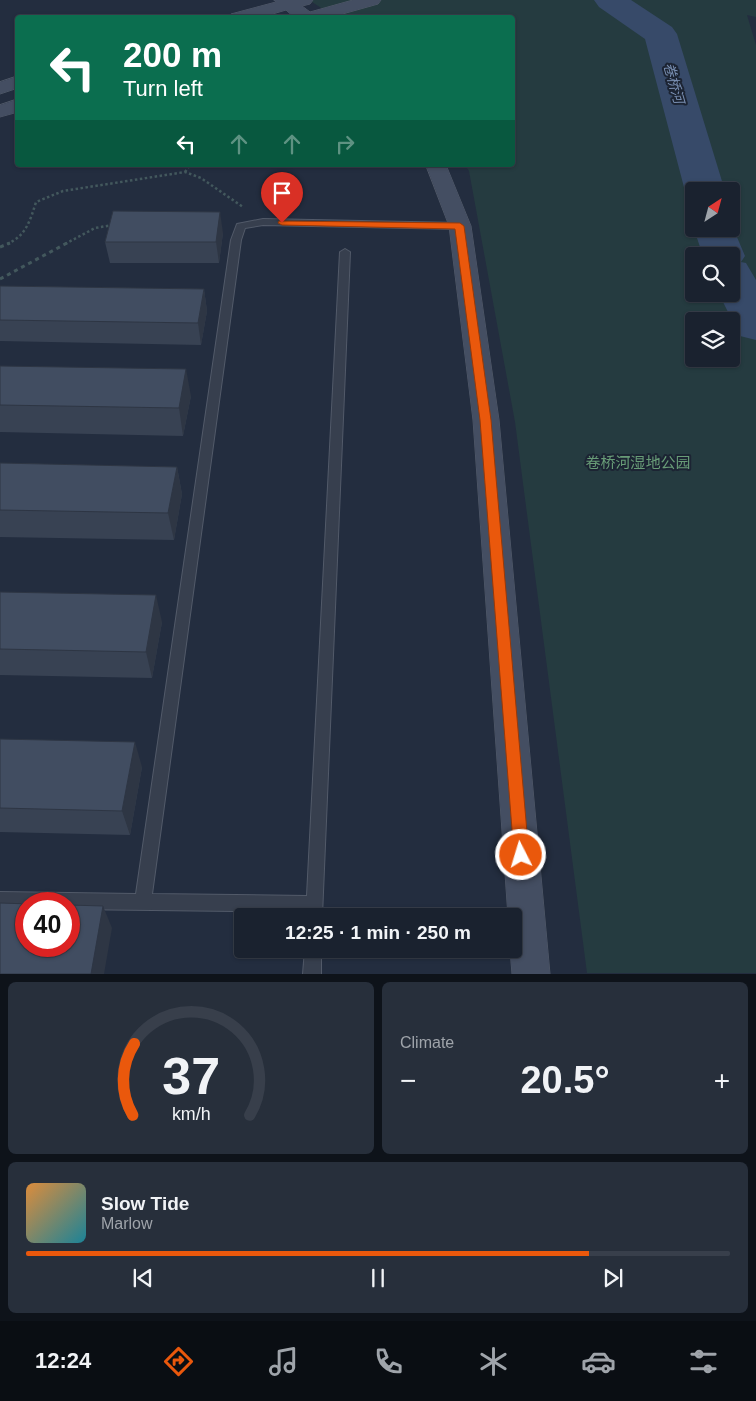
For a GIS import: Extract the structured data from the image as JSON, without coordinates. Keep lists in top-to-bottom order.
{
  "water": ["卷桥河"],
  "parks": ["卷桥河湿地公园"],
  "north": "top right",
  "page": {
    "turn": ["200 m", "Turn left"],
    "limit": "40",
    "trip": "12:25 · 1 min · 250 m",
    "tile": "Climate",
    "heat": ["−", "20.5°", "+"],
    "song": ["Slow Tide", "Marlow"],
    "tabs": "12:24",
    "gauge": ["37", "km/h"]
  }
}
